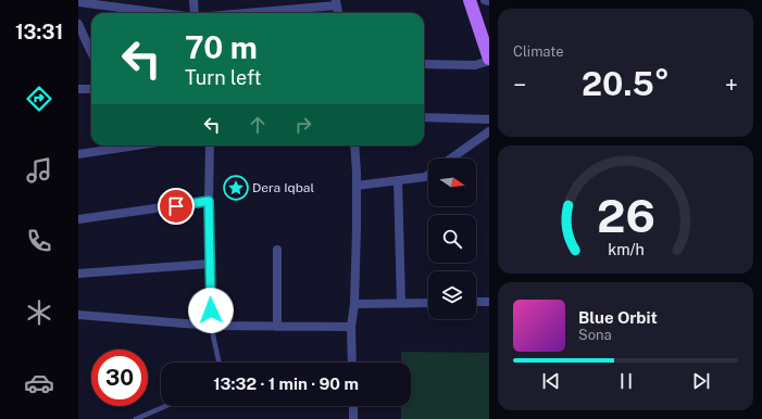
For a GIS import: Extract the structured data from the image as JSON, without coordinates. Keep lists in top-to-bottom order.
{
  "places": {
    "place": ["Dera Iqbal"]
  },
  "north": "right",
  "page": {
    "tabs": "13:31",
    "tile": "Climate",
    "turn": ["70 m", "Turn left"],
    "heat": ["−", "20.5°", "+"],
    "song": ["Blue Orbit", "Sona"],
    "limit": "30",
    "trip": "13:32 · 1 min · 90 m",
    "gauge": ["26", "km/h"]
  }
}
